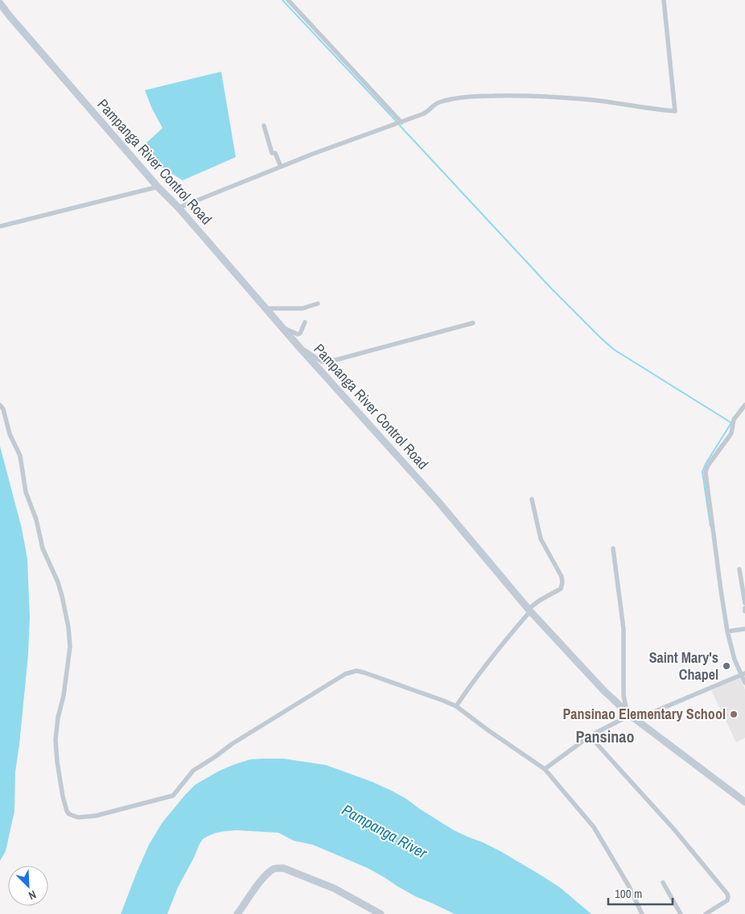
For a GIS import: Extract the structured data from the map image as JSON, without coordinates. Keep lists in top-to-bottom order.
{
  "streets": {
    "main road": ["Pampanga River Control Road"]
  },
  "districts": ["Pansinao"],
  "water": ["Pampanga River"],
  "places": ["Saint Mary's Chapel", "Pansinao Elementary School"],
  "scale_bar": "100 m",
  "north": "bottom right"
}
